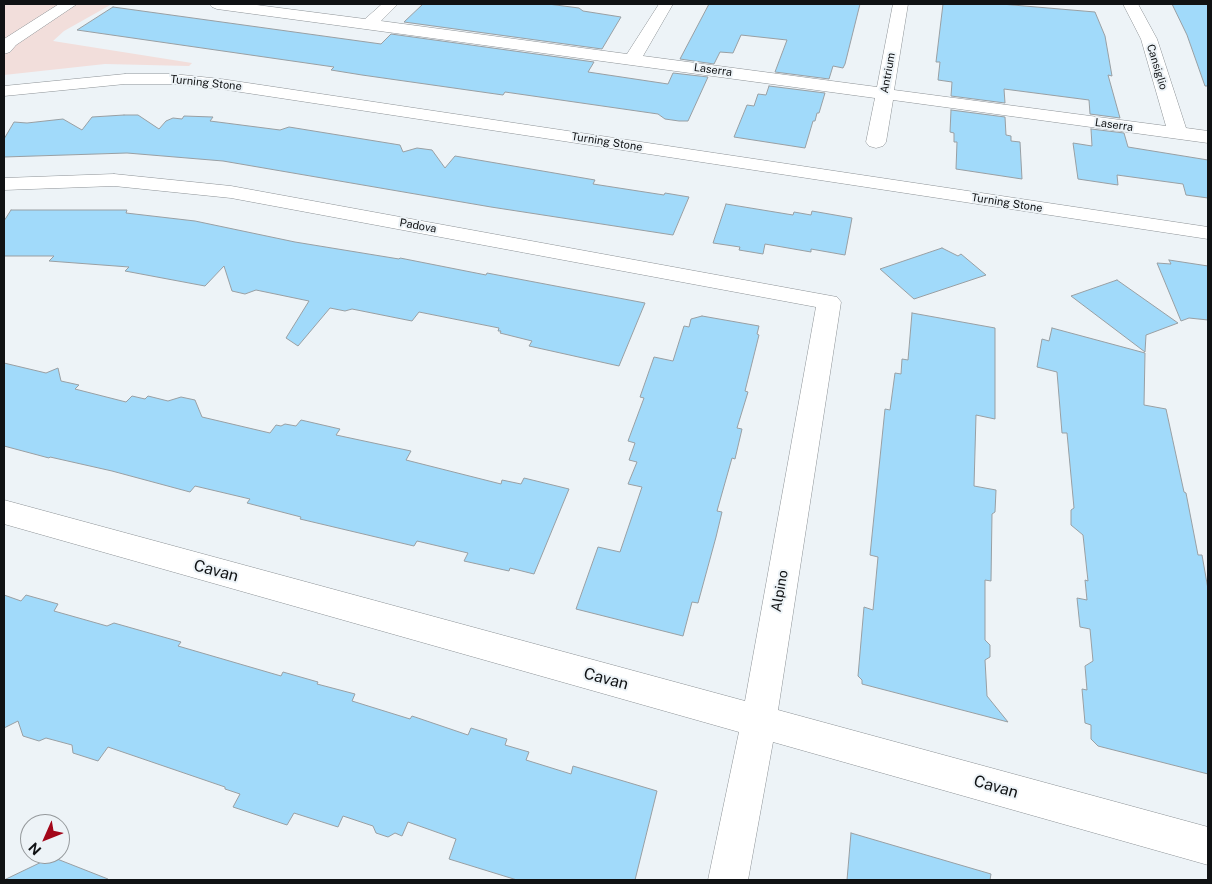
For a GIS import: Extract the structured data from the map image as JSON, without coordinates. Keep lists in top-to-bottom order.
{
  "streets": {
    "street": [
      "Cansiglio",
      "Laserra",
      "Antrium",
      "Turning Stone",
      "Padova",
      "Cavan",
      "Alpino"
    ]
  },
  "crossings": [
    ["Cansiglio", "Laserra"],
    ["Laserra", "Antrium"],
    ["Padova", "Alpino"],
    ["Cavan", "Alpino"]
  ],
  "north": "bottom left"
}
